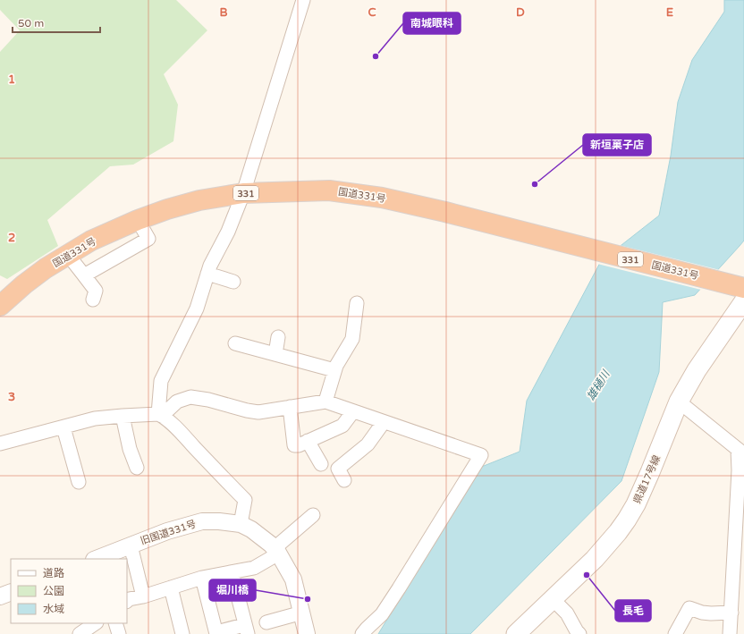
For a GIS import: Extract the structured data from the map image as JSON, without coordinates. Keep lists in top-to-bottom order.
{
  "streets": {
    "highway": ["331", "国道331号"],
    "main road": ["県道17号線"],
    "street": ["旧国道331号"]
  },
  "water": ["雄樋川"],
  "places": [
    "南城眼科",
    "新垣菓子店",
    "長毛",
    "堀川橋"
  ],
  "legend": ["道路", "公園", "水域"],
  "scale_bar": "50 m",
  "grid": {
    "columns": [
      "B",
      "C",
      "D",
      "E"
    ],
    "rows": ["1", "2", "3"]
  }
}
